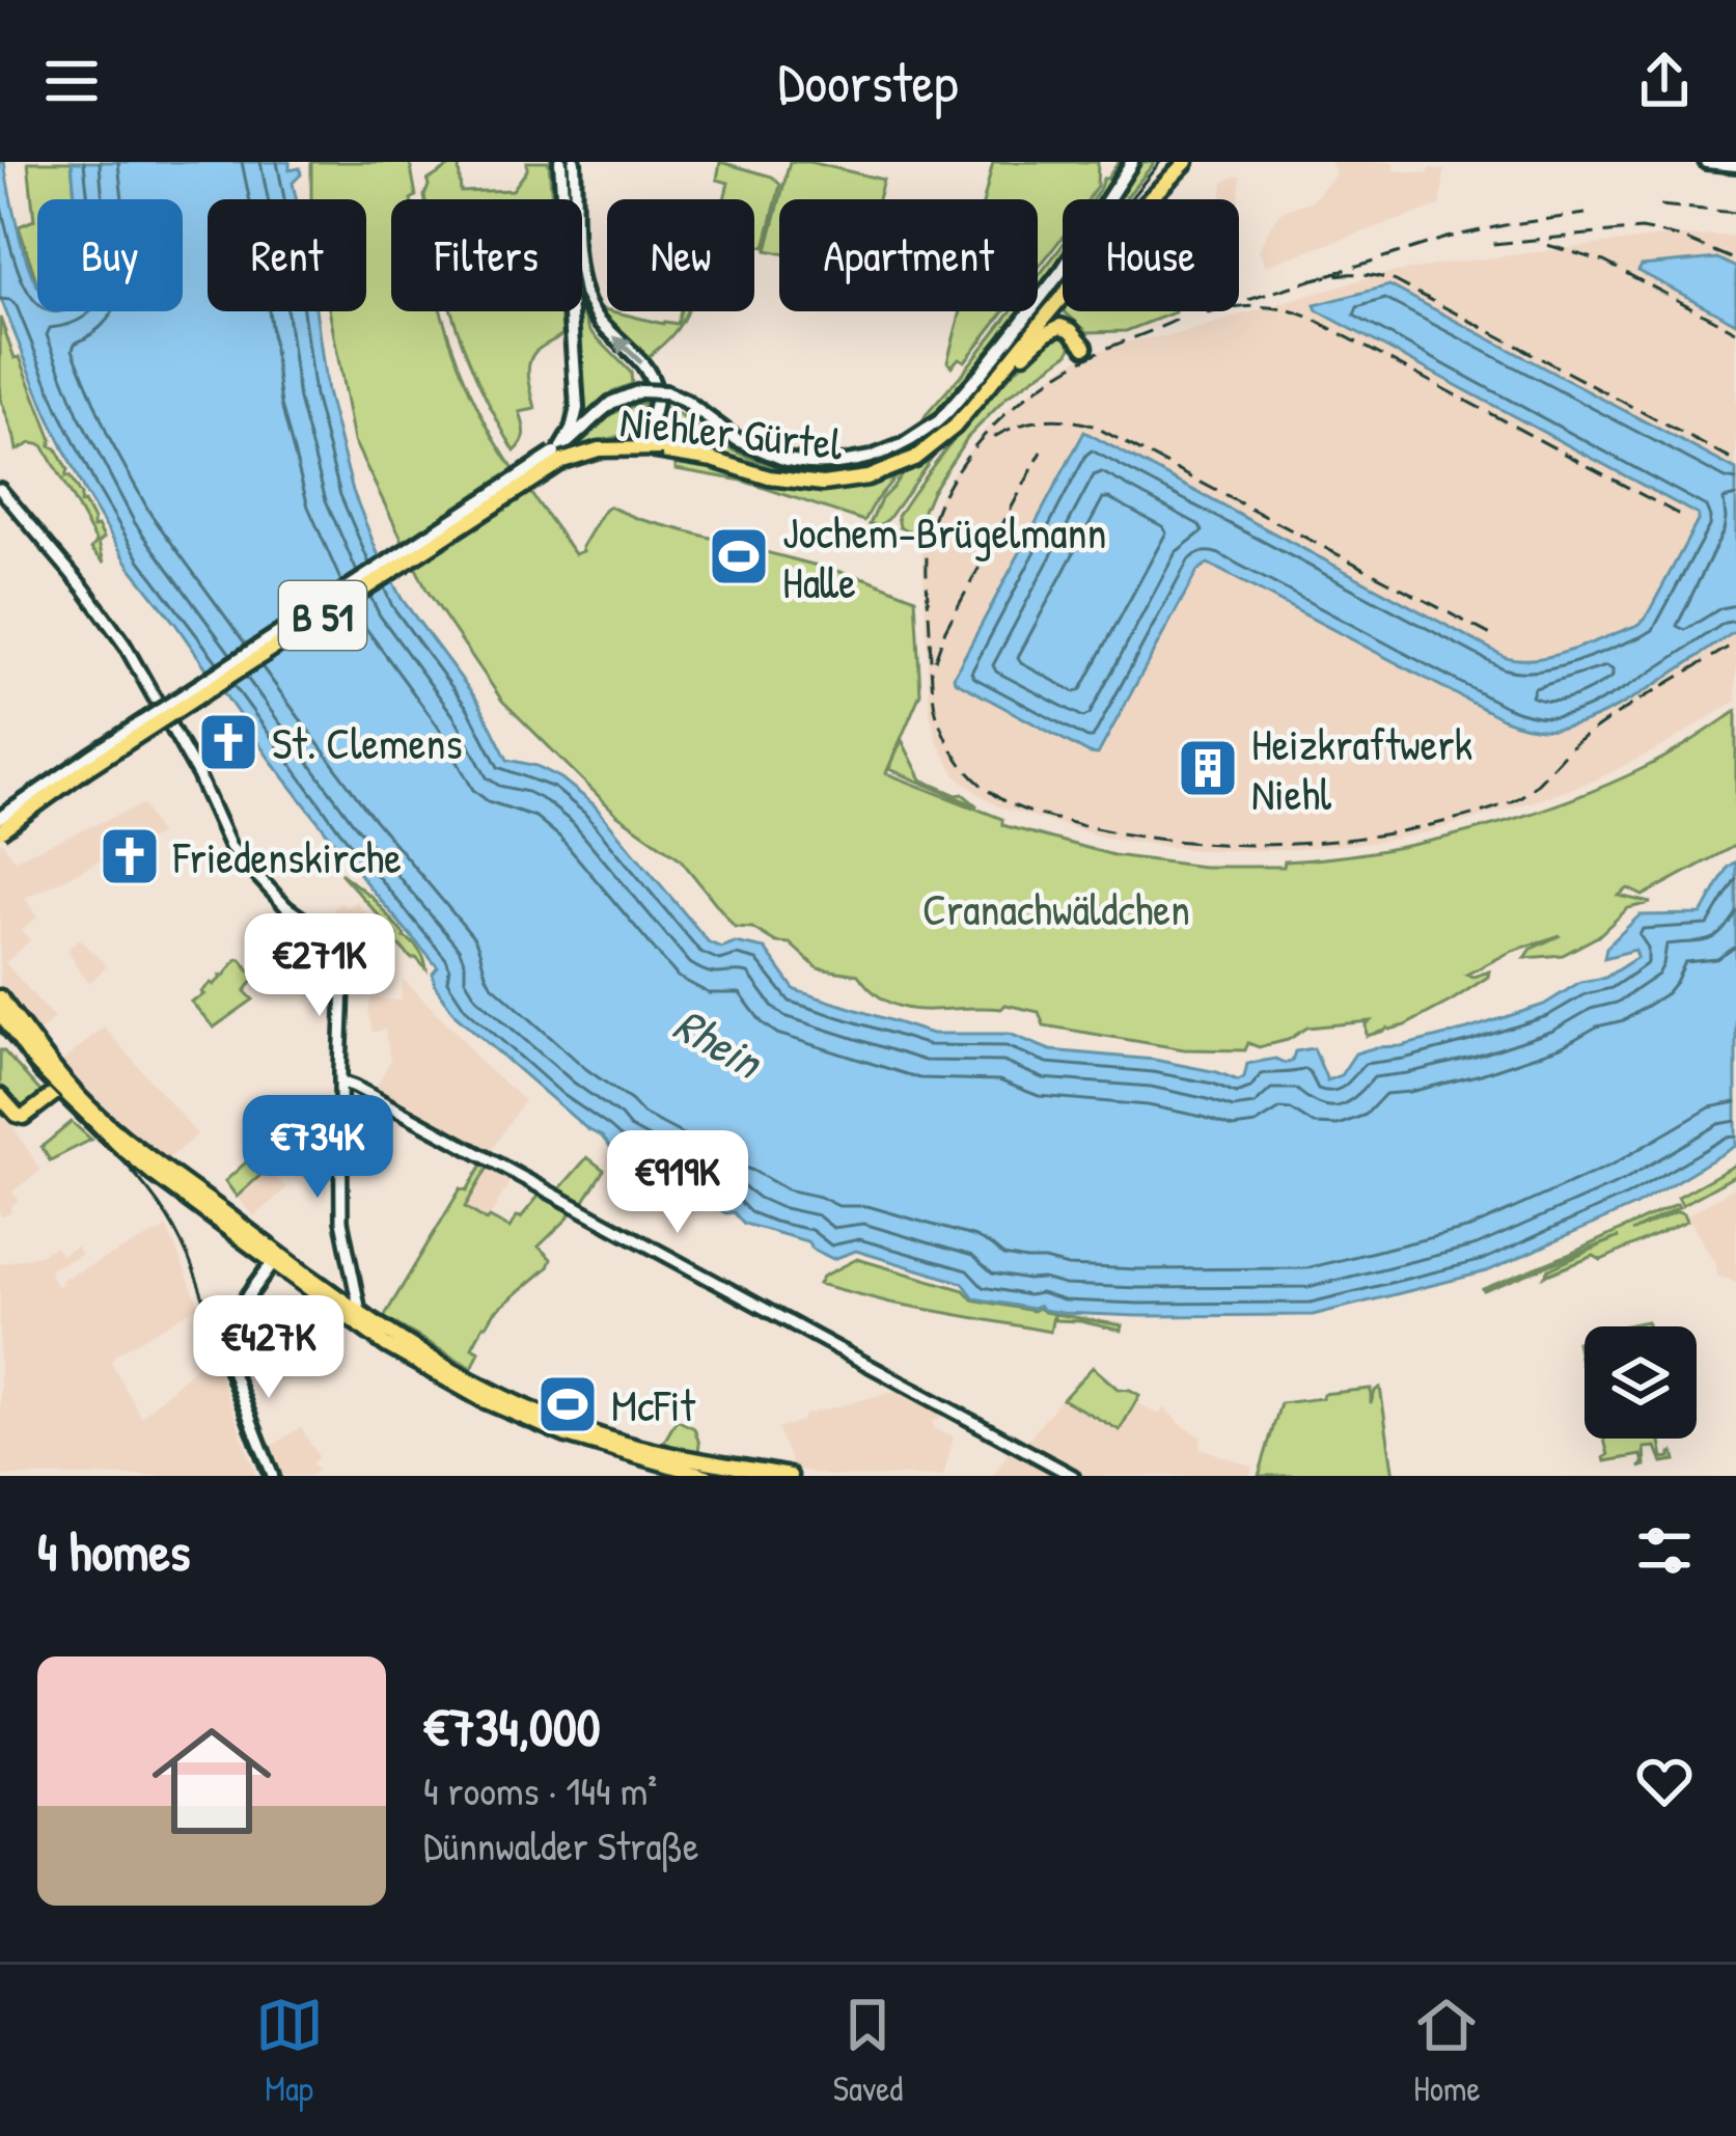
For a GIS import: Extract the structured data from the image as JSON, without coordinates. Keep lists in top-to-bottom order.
{
  "streets": {
    "main road": ["Niehler Gürtel", "B 51"]
  },
  "crossings": [
    ["Niehler Gürtel", "B 51"]
  ],
  "water": ["Rhein"],
  "parks": ["Cranachwäldchen"],
  "places": {
    "sports": ["Jochem-Brügelmann Halle", "McFit"],
    "church": ["St. Clemens", "Friedenskirche"],
    "building": ["Heizkraftwerk Niehl"]
  },
  "page": {
    "header": "Doorstep",
    "chip": [
      "Buy",
      "Rent",
      "Filters",
      "New",
      "Apartment",
      "House"
    ],
    "price": [
      "€271K",
      "€734K",
      "€919K",
      "€427K"
    ],
    "heading": "4 homes",
    "list": [
      {
        "name": "€734,000",
        "note": "4 rooms · 144 m² · Dünnwalder Straße"
      }
    ],
    "tabs": ["Map", "Saved", "Home"]
  }
}
